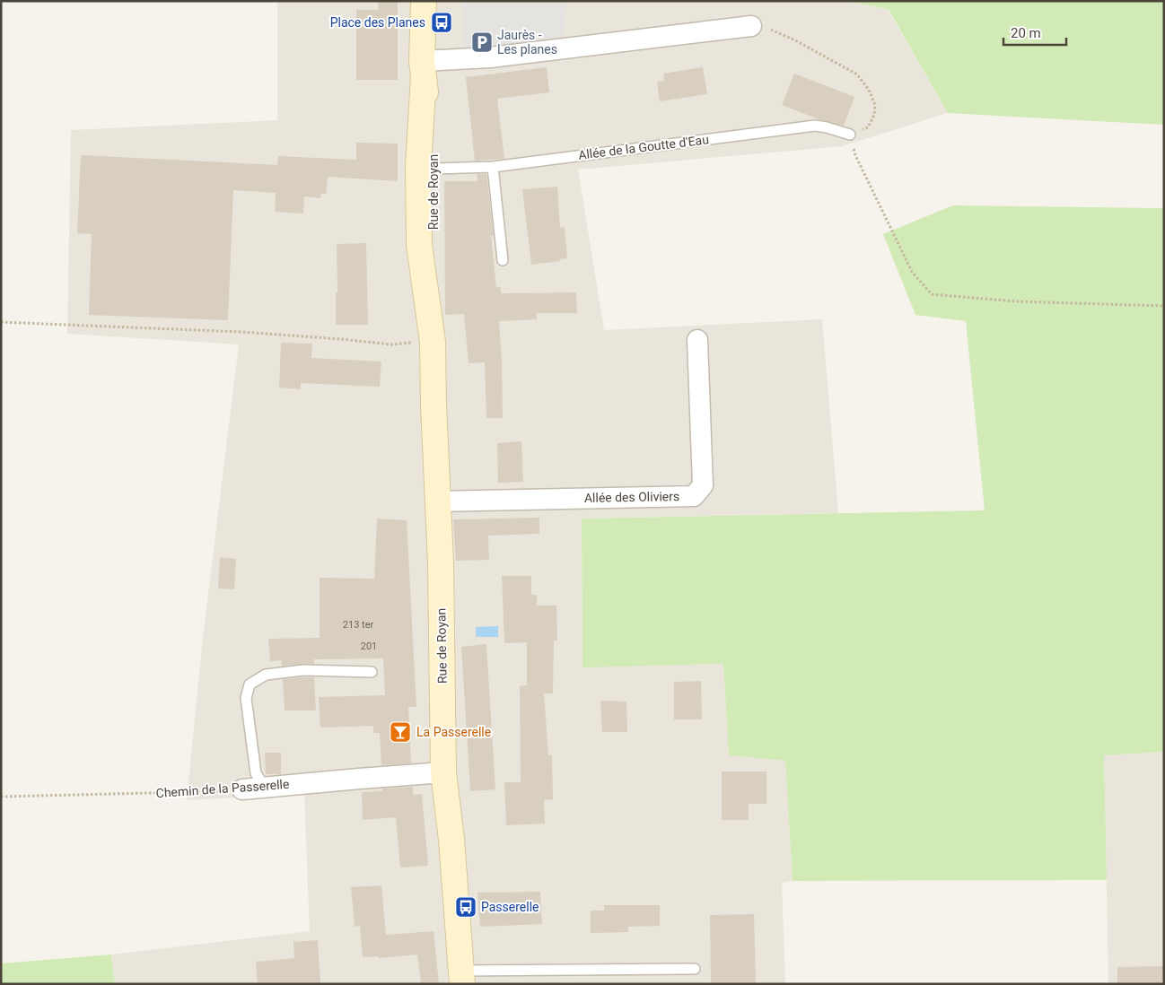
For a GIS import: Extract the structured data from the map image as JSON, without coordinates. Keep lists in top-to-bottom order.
{
  "streets": {
    "main road": ["Rue de Royan"],
    "street": ["Allée des Oliviers", "Chemin de la Passerelle"],
    "lane": ["Allée de la Goutte d'Eau"]
  },
  "crossings": [
    ["Allée de la Goutte d'Eau", "Rue de Royan"],
    ["Rue de Royan", "Allée des Oliviers"],
    ["Rue de Royan", "Chemin de la Passerelle"]
  ],
  "places": {
    "bus stop": ["Place des Planes", "Passerelle"],
    "parking": ["Jaurès - Les planes"],
    "bar": ["La Passerelle"]
  },
  "house_numbers": ["213 ter", "201"],
  "scale_bar": "20 m"
}
